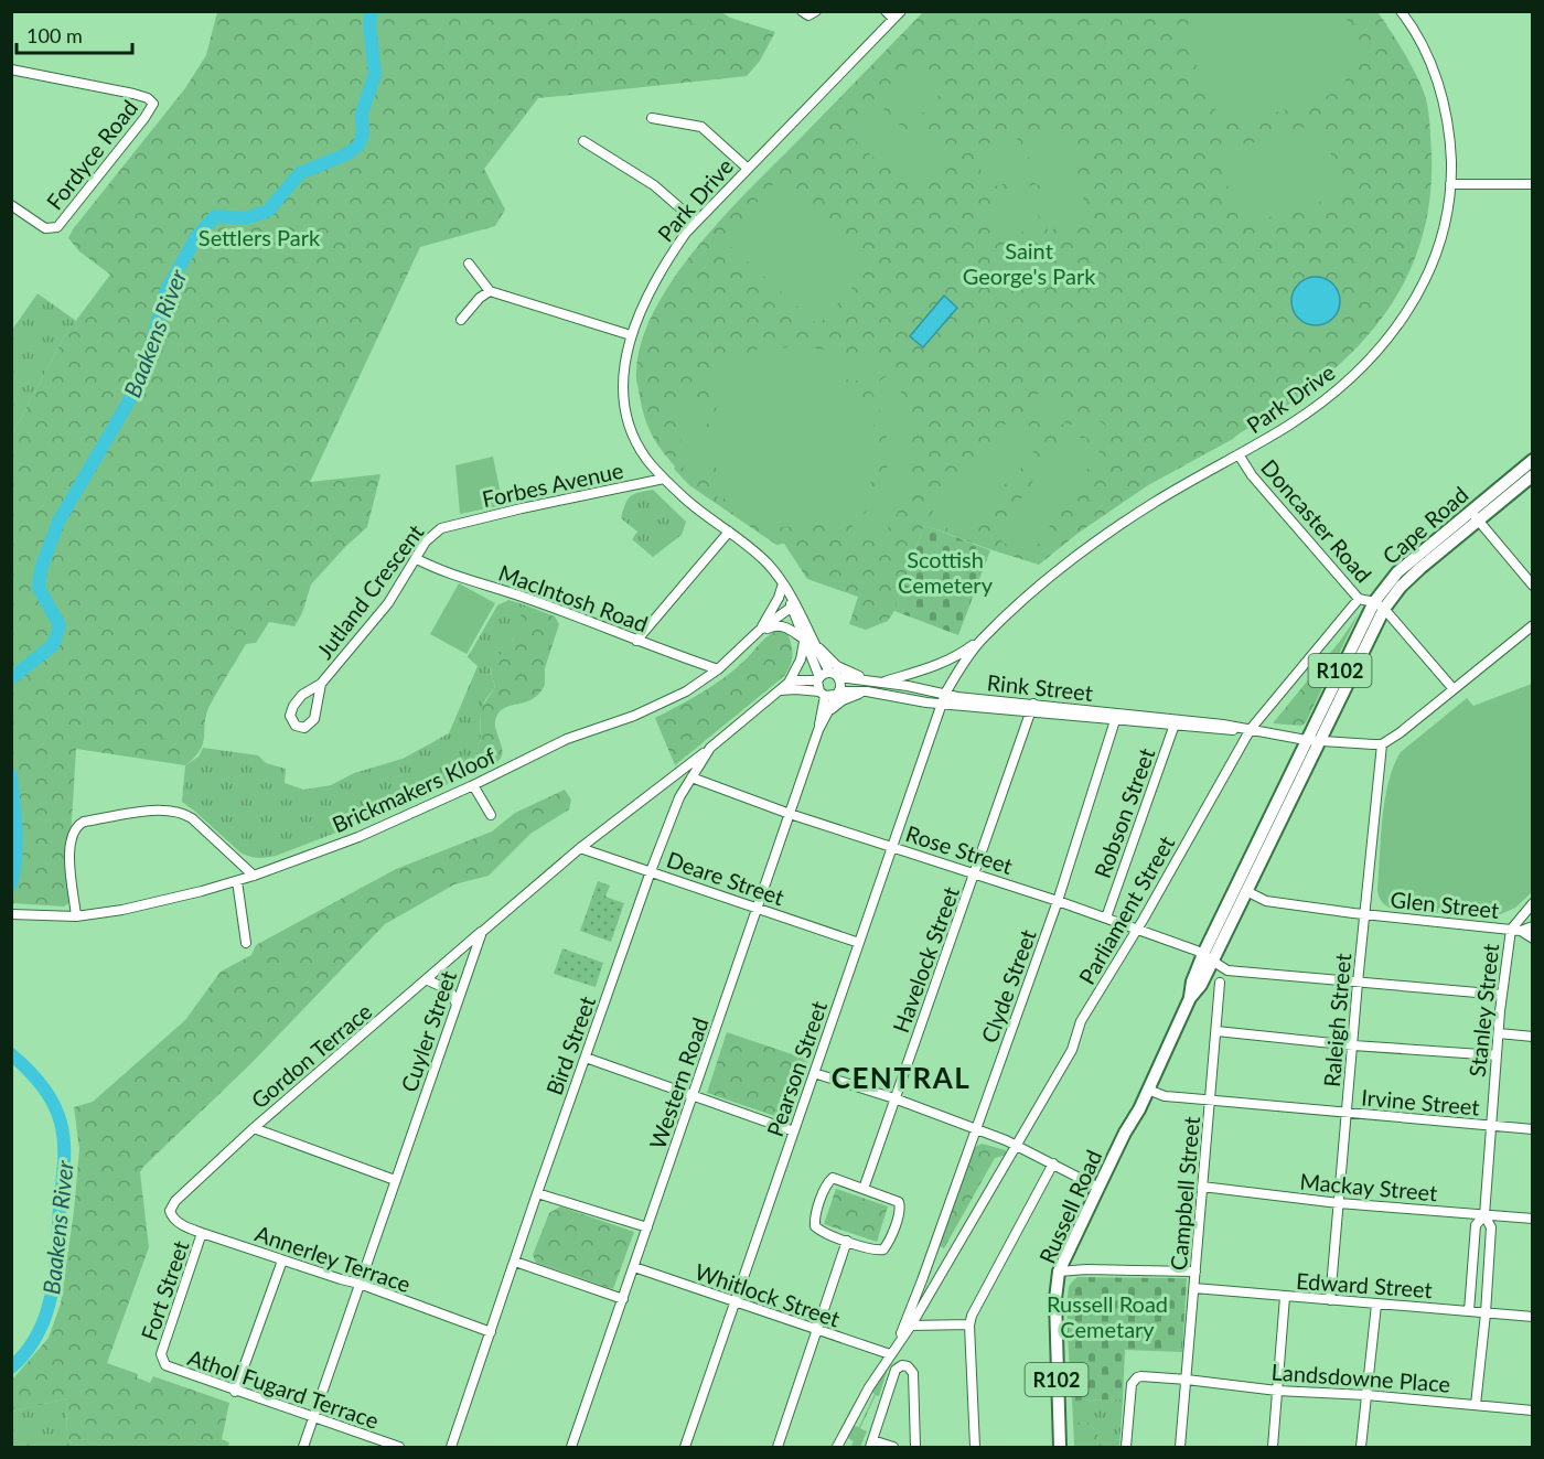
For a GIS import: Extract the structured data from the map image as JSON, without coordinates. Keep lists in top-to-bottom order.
{
  "streets": {
    "main road": ["Cape Road", "R102", "Russell Road"],
    "street": [
      "Fordyce Road",
      "Park Drive",
      "Forbes Avenue",
      "Doncaster Road",
      "Jutland Crescent",
      "MacIntosh Road",
      "Rink Street",
      "Brickmakers Kloof",
      "Robson Street",
      "Rose Street",
      "Deare Street",
      "Glen Street",
      "Parliament Street",
      "Havelock Street",
      "Clyde Street",
      "Stanley Street",
      "Raleigh Street",
      "Cuyler Street",
      "Bird Street",
      "Gordon Terrace",
      "Pearson Street",
      "Western Road",
      "Irvine Street",
      "Mackay Street",
      "Campbell Street",
      "Annerley Terrace",
      "Edward Street",
      "Fort Street",
      "Whitlock Street",
      "Landsdowne Place",
      "Athol Fugard Terrace"
    ]
  },
  "crossings": [
    ["Park Drive", "Forbes Avenue"],
    ["Park Drive", "Doncaster Road"],
    ["Park Drive", "Rink Street"],
    ["Park Drive", "Brickmakers Kloof"],
    ["Park Drive", "Bird Street"],
    ["Park Drive", "Pearson Street"],
    ["Park Drive", "Western Road"],
    ["Forbes Avenue", "Jutland Crescent"],
    ["Doncaster Road", "Cape Road"],
    ["Doncaster Road", "Parliament Street"],
    ["Cape Road", "Rink Street"],
    ["Cape Road", "Russell Road"],
    ["Jutland Crescent", "MacIntosh Road"],
    ["MacIntosh Road", "Brickmakers Kloof"],
    ["Rink Street", "Robson Street"],
    ["Rink Street", "Parliament Street"],
    ["Rink Street", "Havelock Street"],
    ["Rink Street", "Clyde Street"],
    ["Rink Street", "Raleigh Street"],
    ["Rink Street", "Bird Street"],
    ["Rink Street", "Pearson Street"],
    ["Rink Street", "Western Road"],
    ["Rink Street", "Russell Road"],
    ["Robson Street", "Rose Street"],
    ["Rose Street", "Parliament Street"],
    ["Rose Street", "Havelock Street"],
    ["Rose Street", "Clyde Street"],
    ["Rose Street", "Stanley Street"],
    ["Rose Street", "Raleigh Street"],
    ["Rose Street", "Bird Street"],
    ["Rose Street", "Pearson Street"],
    ["Rose Street", "Western Road"],
    ["Rose Street", "Russell Road"],
    ["Deare Street", "Bird Street"],
    ["Deare Street", "Pearson Street"],
    ["Deare Street", "Western Road"],
    ["Glen Street", "Stanley Street"],
    ["Glen Street", "Raleigh Street"],
    ["Glen Street", "Russell Road"],
    ["Parliament Street", "Clyde Street"],
    ["Parliament Street", "Whitlock Street"],
    ["Stanley Street", "Irvine Street"],
    ["Stanley Street", "Mackay Street"],
    ["Stanley Street", "Edward Street"],
    ["Stanley Street", "Landsdowne Place"],
    ["Raleigh Street", "Irvine Street"],
    ["Raleigh Street", "Mackay Street"],
    ["Raleigh Street", "Edward Street"],
    ["Cuyler Street", "Gordon Terrace"],
    ["Cuyler Street", "Annerley Terrace"],
    ["Cuyler Street", "Athol Fugard Terrace"],
    ["Bird Street", "Western Road"],
    ["Bird Street", "Annerley Terrace"],
    ["Gordon Terrace", "Annerley Terrace"],
    ["Pearson Street", "Whitlock Street"],
    ["Western Road", "Whitlock Street"],
    ["Irvine Street", "Campbell Street"],
    ["Irvine Street", "Russell Road"],
    ["Mackay Street", "Campbell Street"],
    ["Campbell Street", "Edward Street"],
    ["Campbell Street", "Landsdowne Place"],
    ["Annerley Terrace", "Fort Street"],
    ["Fort Street", "Athol Fugard Terrace"]
  ],
  "districts": ["CENTRAL"],
  "water": ["Baakens River"],
  "parks": [
    "Settlers Park",
    "Saint George's Park",
    "Scottish Cemetery",
    "Russell Road Cemetary"
  ],
  "scale_bar": "100 m"
}
